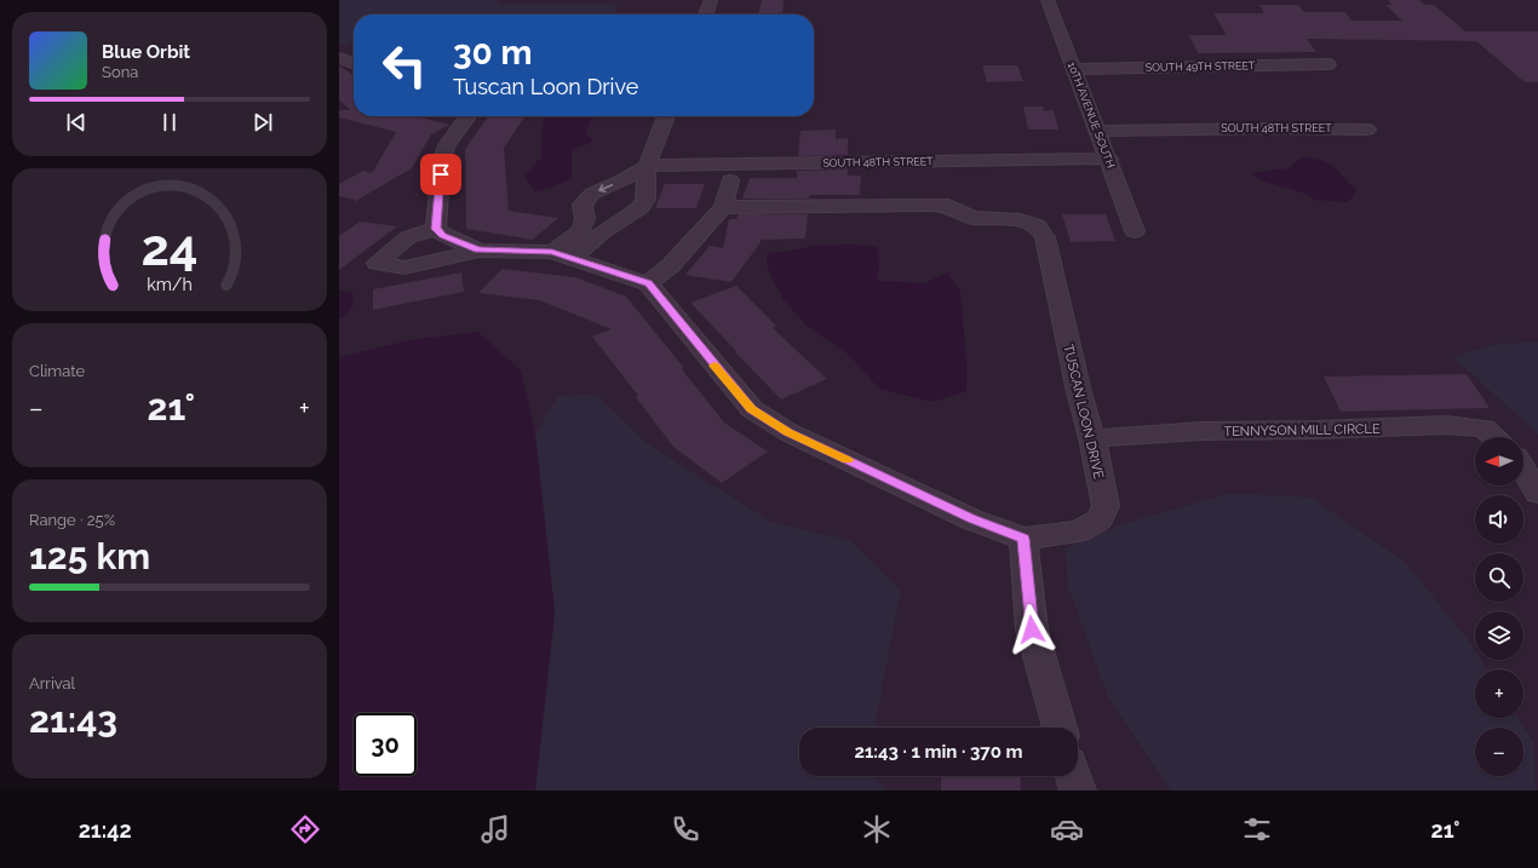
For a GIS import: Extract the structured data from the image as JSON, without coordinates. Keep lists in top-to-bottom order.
{
  "streets": {
    "street": [
      "SOUTH 49TH STREET",
      "10TH AVENUE SOUTH",
      "SOUTH 48TH STREET",
      "TUSCAN LOON DRIVE",
      "TENNYSON MILL CIRCLE"
    ]
  },
  "crossings": [
    ["SOUTH 49TH STREET", "10TH AVENUE SOUTH"],
    ["10TH AVENUE SOUTH", "SOUTH 48TH STREET"],
    ["TUSCAN LOON DRIVE", "TENNYSON MILL CIRCLE"]
  ],
  "north": "left",
  "page": {
    "turn": ["30 m", "Tuscan Loon Drive"],
    "song": ["Blue Orbit", "Sona"],
    "tile": [
      "Climate",
      ["Range · 25%", "125 km"],
      ["Arrival", "21:43"]
    ],
    "heat": ["−", "21°", "+"],
    "map_buttons": ["+", "−"],
    "limit": "30",
    "trip": "21:43 · 1 min · 370 m",
    "tabs": ["21:42", "21°"],
    "gauge": ["24", "km/h"]
  }
}
